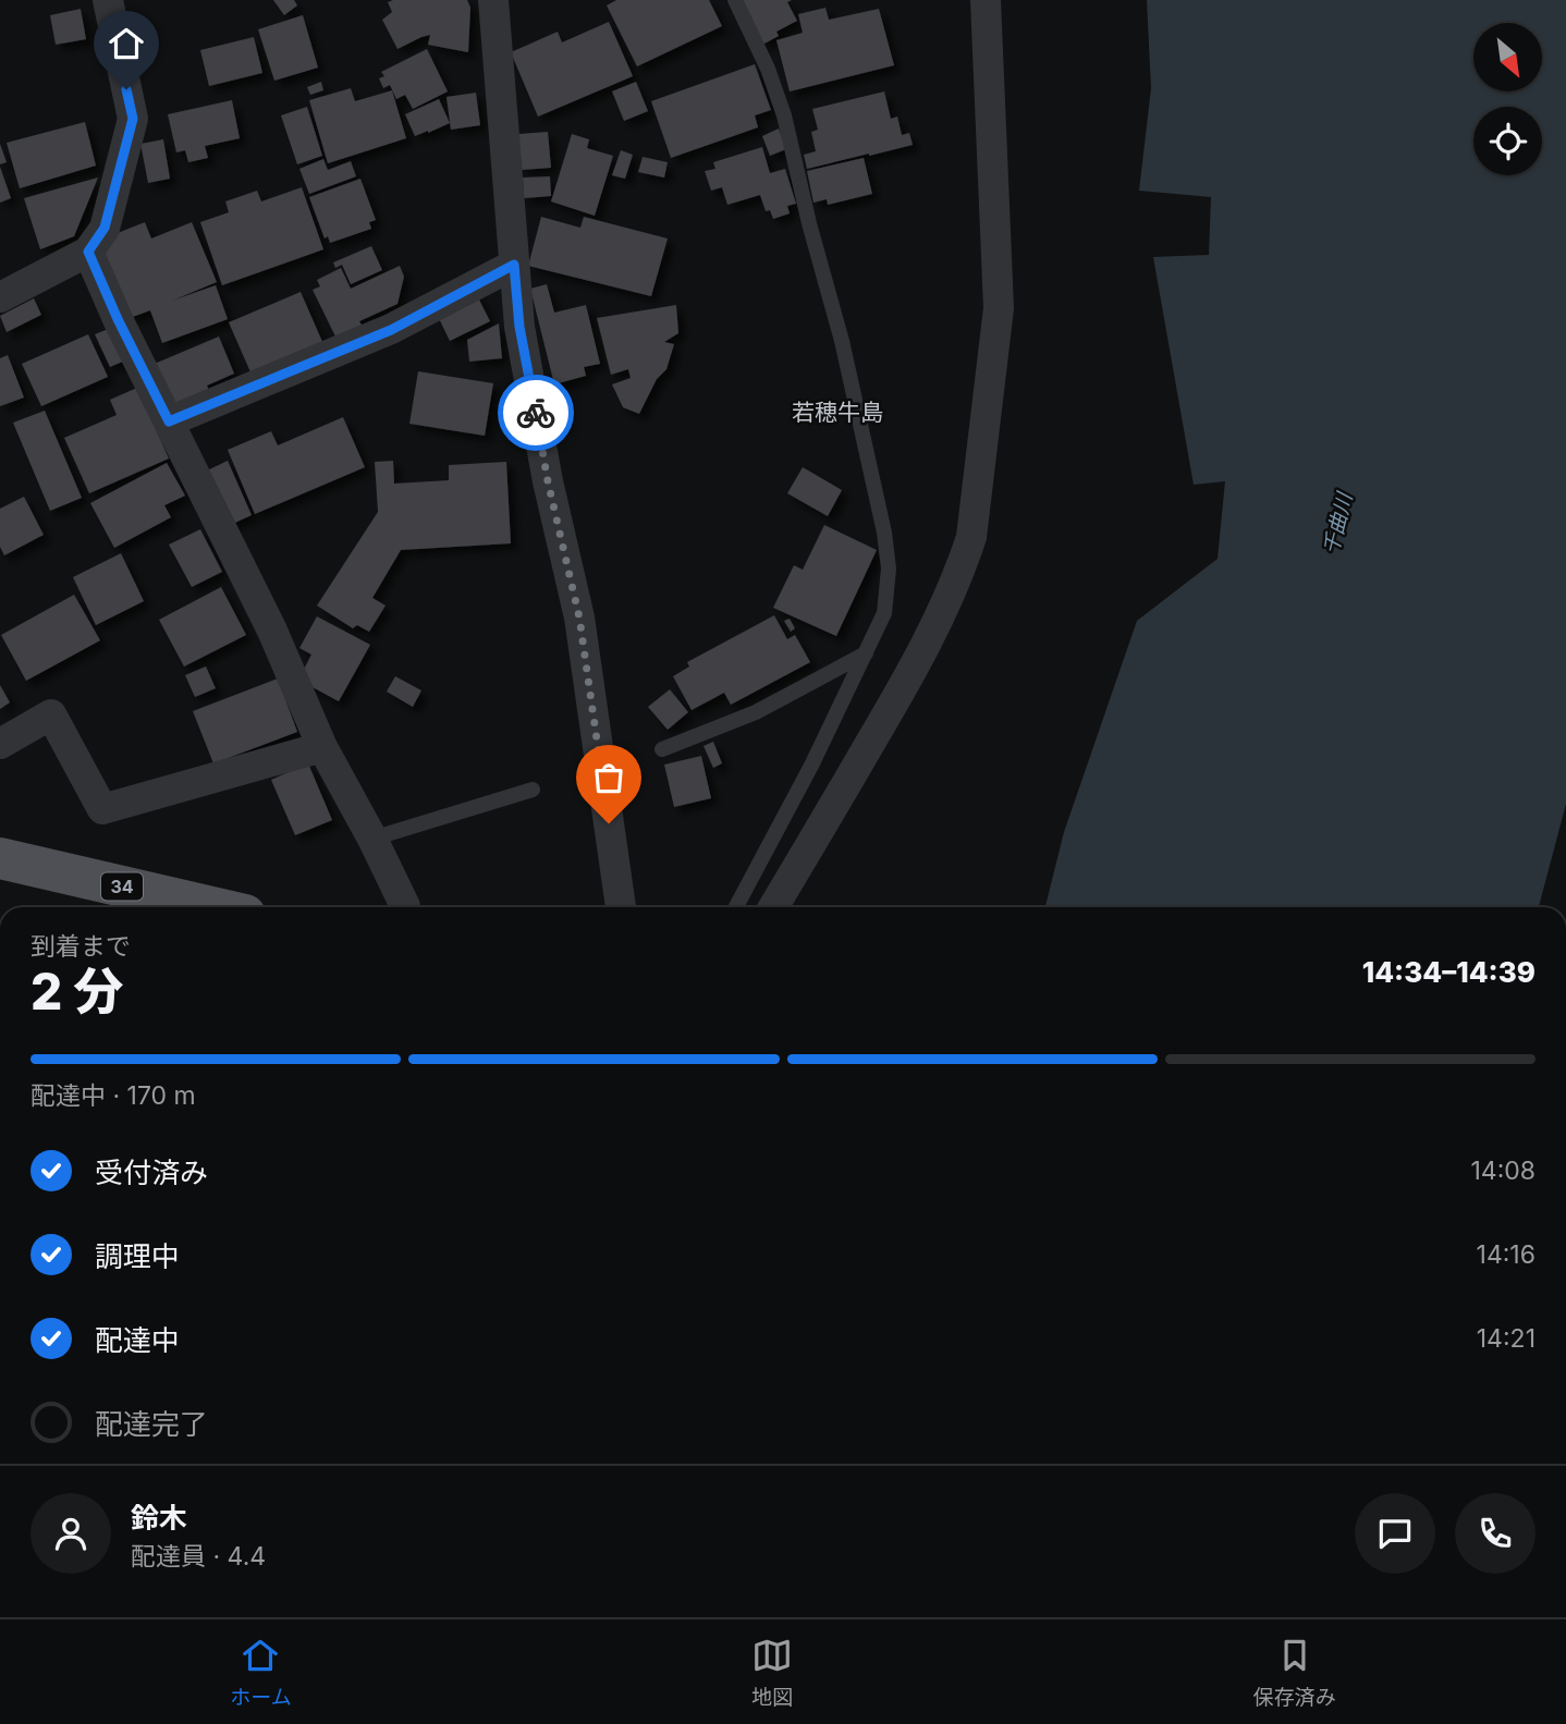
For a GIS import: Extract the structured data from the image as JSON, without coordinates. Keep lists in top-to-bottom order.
{
  "streets": {
    "main road": ["34"]
  },
  "districts": ["若穂牛島"],
  "water": ["千曲川"],
  "north": "bottom right",
  "page": {
    "heading": ["2 分", "到着まで", "14:34–14:39"],
    "panel": ["鈴木", "配達員 · 4.4"],
    "bar": "配達中 · 170 m",
    "list": [
      ["受付済み", "14:08"],
      ["調理中", "14:16"],
      ["配達中", "14:21"],
      "配達完了"
    ],
    "tabs": ["ホーム", "地図", "保存済み"]
  }
}
